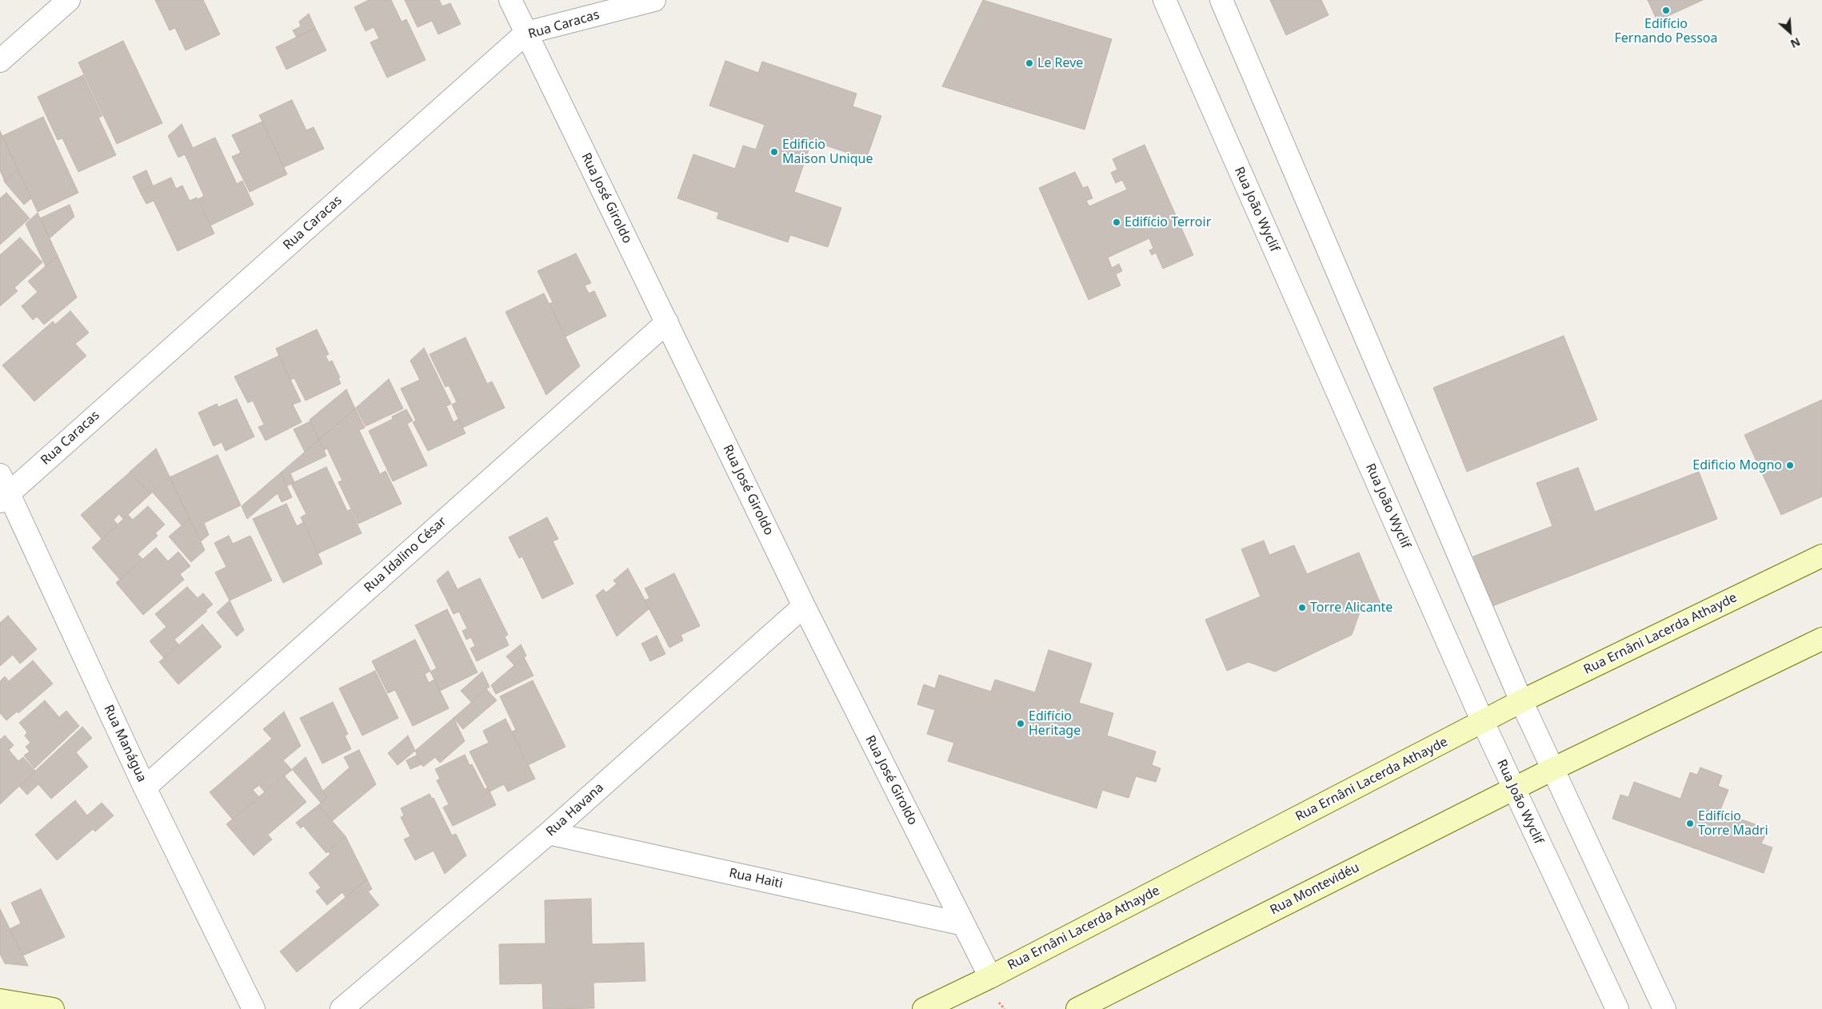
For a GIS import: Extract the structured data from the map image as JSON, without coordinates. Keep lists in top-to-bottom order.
{
  "streets": {
    "street": [
      "Rua Caracas",
      "Rua José Giroldo",
      "Rua João Wyclif",
      "Rua Idalino César",
      "Rua Ernâni Lacerda Athayde",
      "Rua Manágua",
      "Rua Havana",
      "Rua Haiti",
      "Rua Montevidéu"
    ]
  },
  "crossings": [
    ["Rua Caracas", "Rua José Giroldo"],
    ["Rua Caracas", "Rua Manágua"],
    ["Rua José Giroldo", "Rua Idalino César"],
    ["Rua José Giroldo", "Rua Ernâni Lacerda Athayde"],
    ["Rua José Giroldo", "Rua Havana"],
    ["Rua José Giroldo", "Rua Haiti"],
    ["Rua João Wyclif", "Rua Ernâni Lacerda Athayde"],
    ["Rua João Wyclif", "Rua Montevidéu"],
    ["Rua Idalino César", "Rua Manágua"],
    ["Rua Havana", "Rua Haiti"]
  ],
  "places": [
    "Edifício Fernando Pessoa",
    "Le Reve",
    "Edificio Maison Unique",
    "Edifício Terroir",
    "Edificio Mogno",
    "Torre Alicante",
    "Edifício Heritage",
    "Edifício Torre Madri"
  ],
  "north": "bottom right"
}
